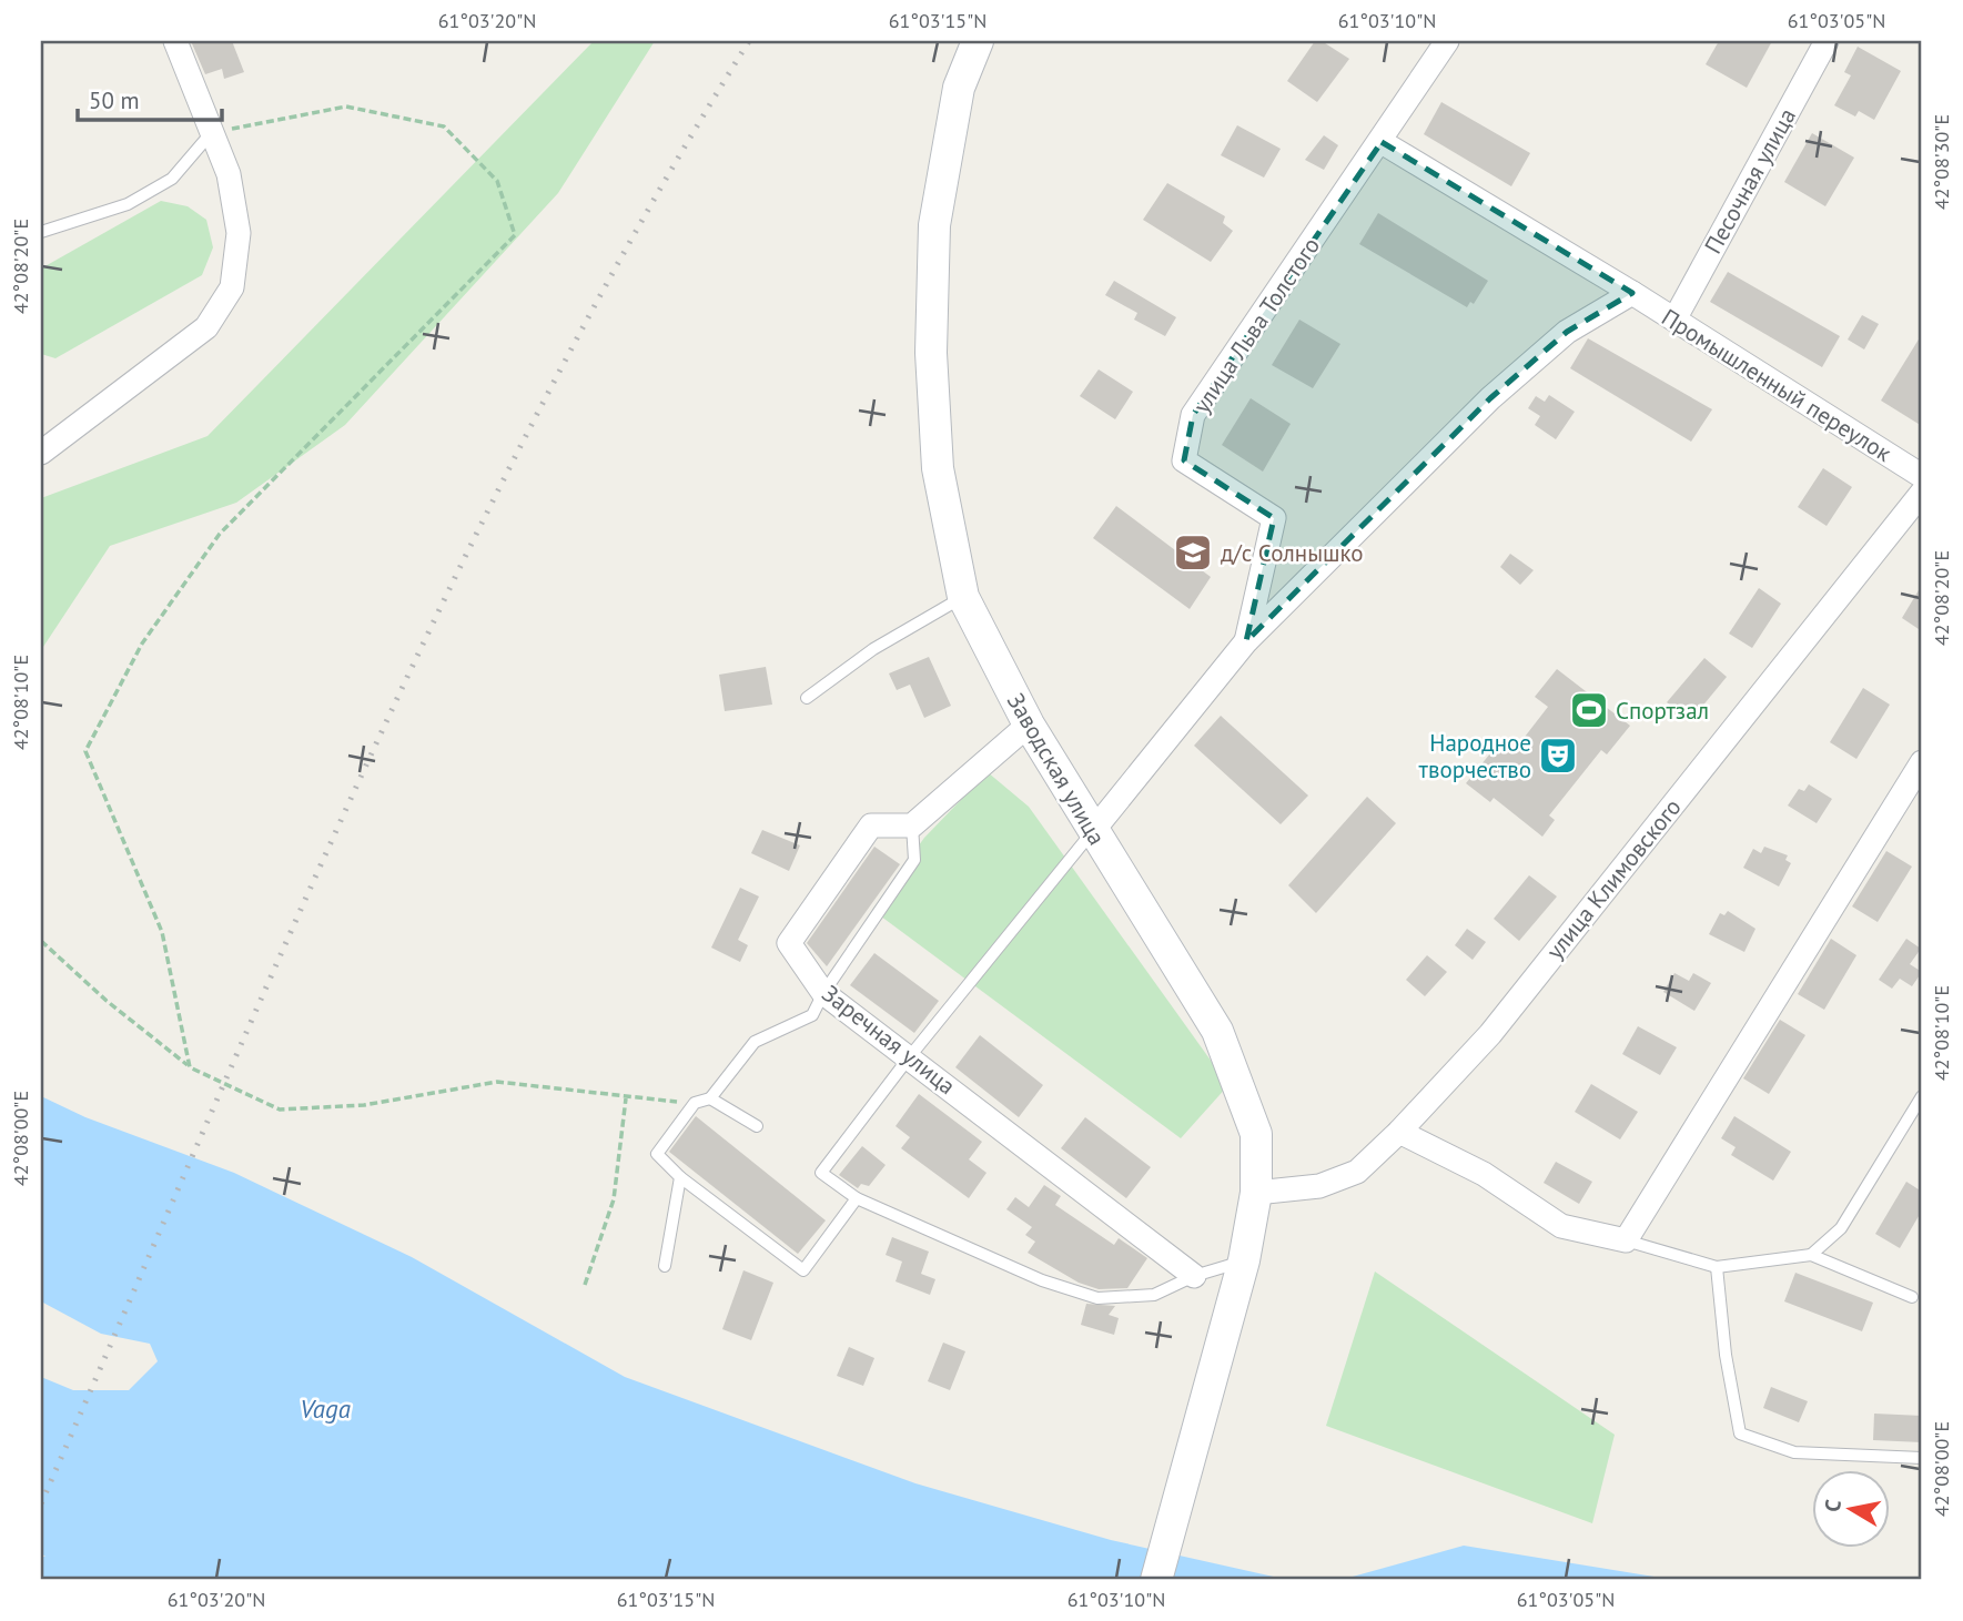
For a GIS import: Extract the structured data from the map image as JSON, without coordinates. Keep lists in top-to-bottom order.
{
  "streets": {
    "main road": ["Заводская улица"],
    "street": [
      "Песочная улица",
      "улица Льва Толстого",
      "Промышленный переулок",
      "улица Климовского",
      "Заречная улица"
    ]
  },
  "crossings": [
    ["Песочная улица", "Промышленный переулок"],
    ["улица Льва Толстого", "Промышленный переулок"],
    ["Заводская улица", "улица Климовского"]
  ],
  "water": ["Vaga"],
  "places": {
    "school or university": ["д/с Солнышко"],
    "sports": ["Спортзал"],
    "theatre": ["Народное творчество"]
  },
  "scale_bar": "50 m",
  "north": "left",
  "coordinates": [
    "61°03'20\"N",
    "61°03'15\"N",
    "61°03'10\"N",
    "61°03'05\"N",
    "42°08'30\"E",
    "42°08'20\"E",
    "42°08'10\"E",
    "42°08'00\"E"
  ]
}
